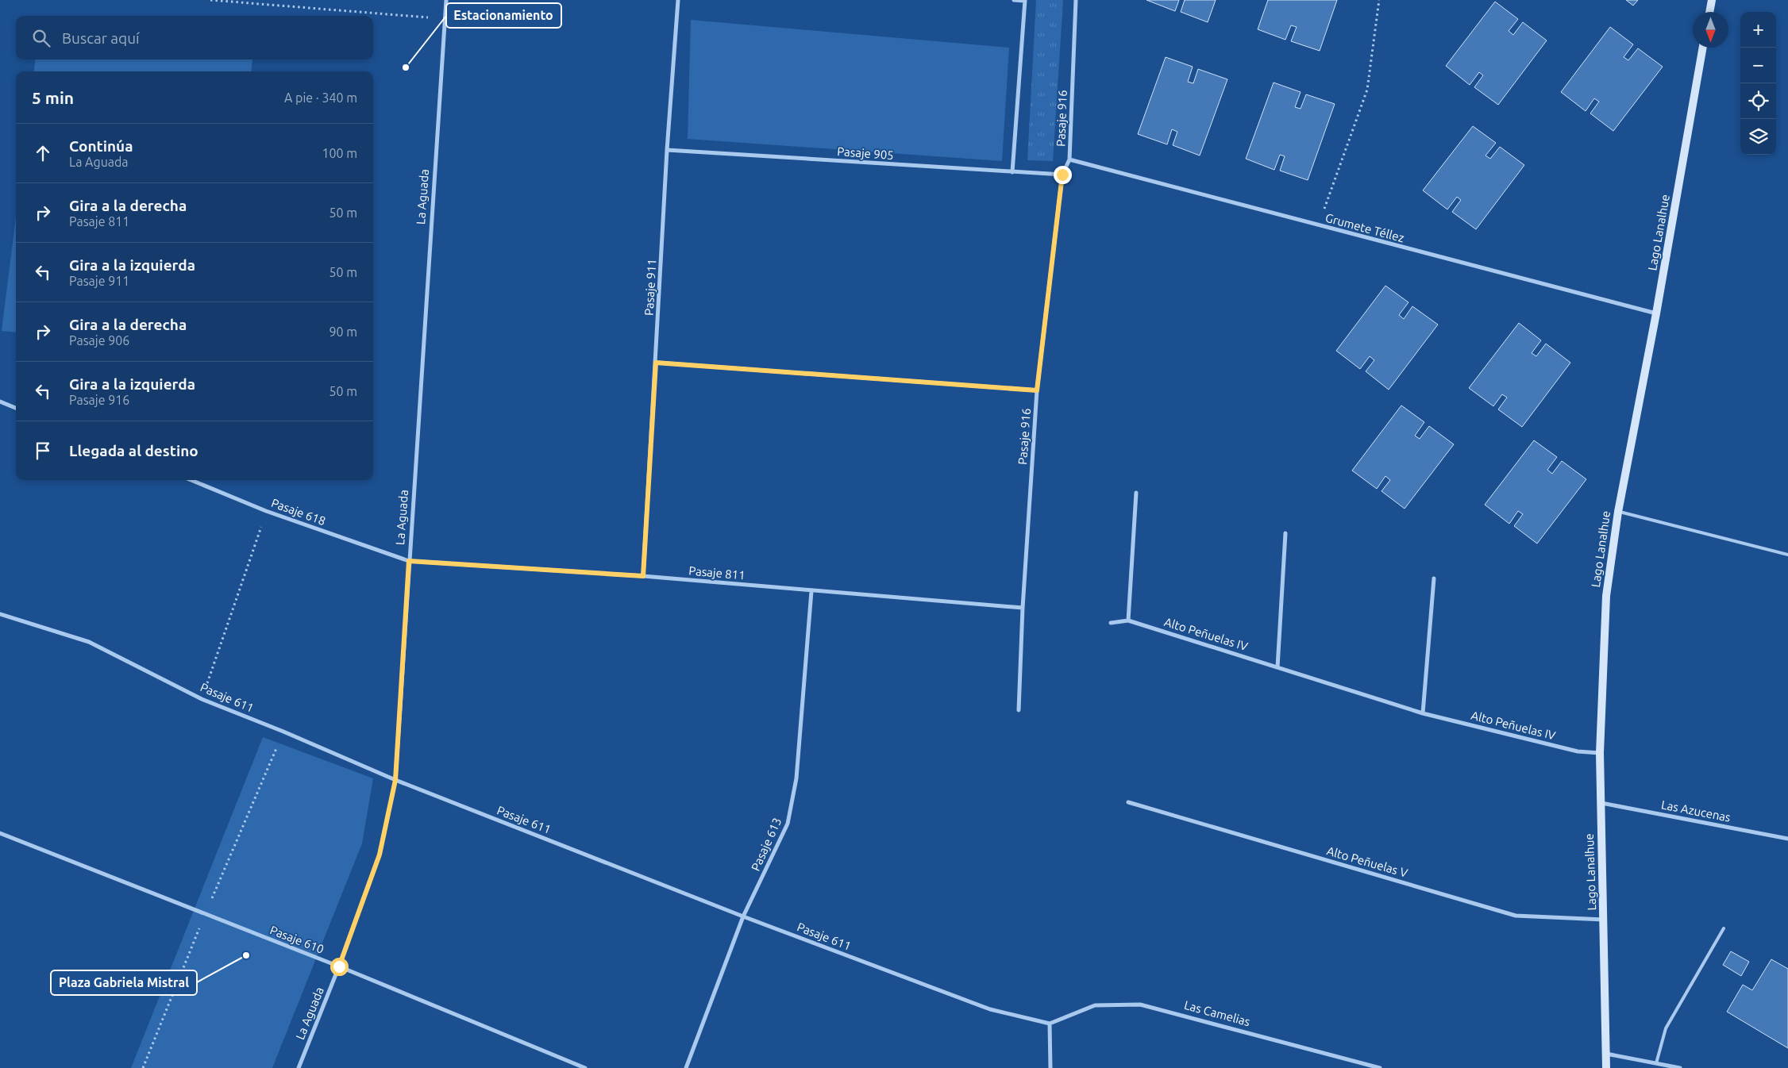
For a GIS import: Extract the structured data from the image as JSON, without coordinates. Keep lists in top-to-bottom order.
{
  "streets": {
    "main road": ["Lago Lanalhue"],
    "street": [
      "Pasaje 916",
      "Pasaje 905",
      "La Aguada",
      "Grumete Téllez",
      "Pasaje 911",
      "Pasaje 618",
      "Pasaje 811",
      "Alto Peñuelas IV",
      "Pasaje 611",
      "Las Azucenas",
      "Pasaje 613",
      "Alto Peñuelas V",
      "Pasaje 610",
      "Las Camelias"
    ]
  },
  "crossings": [
    ["Pasaje 916", "Pasaje 905"],
    ["Pasaje 916", "Grumete Téllez"],
    ["Pasaje 916", "Pasaje 811"],
    ["Pasaje 905", "Pasaje 911"],
    ["La Aguada", "Pasaje 618"],
    ["La Aguada", "Pasaje 811"],
    ["La Aguada", "Pasaje 611"],
    ["La Aguada", "Pasaje 610"],
    ["Grumete Téllez", "Lago Lanalhue"],
    ["Lago Lanalhue", "Alto Peñuelas IV"],
    ["Lago Lanalhue", "Las Azucenas"],
    ["Lago Lanalhue", "Alto Peñuelas V"],
    ["Pasaje 911", "Pasaje 811"],
    ["Pasaje 618", "Pasaje 811"],
    ["Pasaje 811", "Pasaje 613"],
    ["Pasaje 611", "Pasaje 613"],
    ["Pasaje 611", "Las Camelias"]
  ],
  "places": ["Estacionamiento", "Plaza Gabriela Mistral"],
  "north": "bottom",
  "page": {
    "map_buttons": ["+", "−"],
    "search": "Buscar aquí",
    "heading": ["5 min", "A pie · 340 m"],
    "list": [
      ["Continúa", "La Aguada", "100 m"],
      ["Gira a la derecha", "Pasaje 811", "50 m"],
      ["Gira a la izquierda", "Pasaje 911", "50 m"],
      ["Gira a la derecha", "Pasaje 906", "90 m"],
      ["Gira a la izquierda", "Pasaje 916", "50 m"],
      "Llegada al destino"
    ]
  }
}
